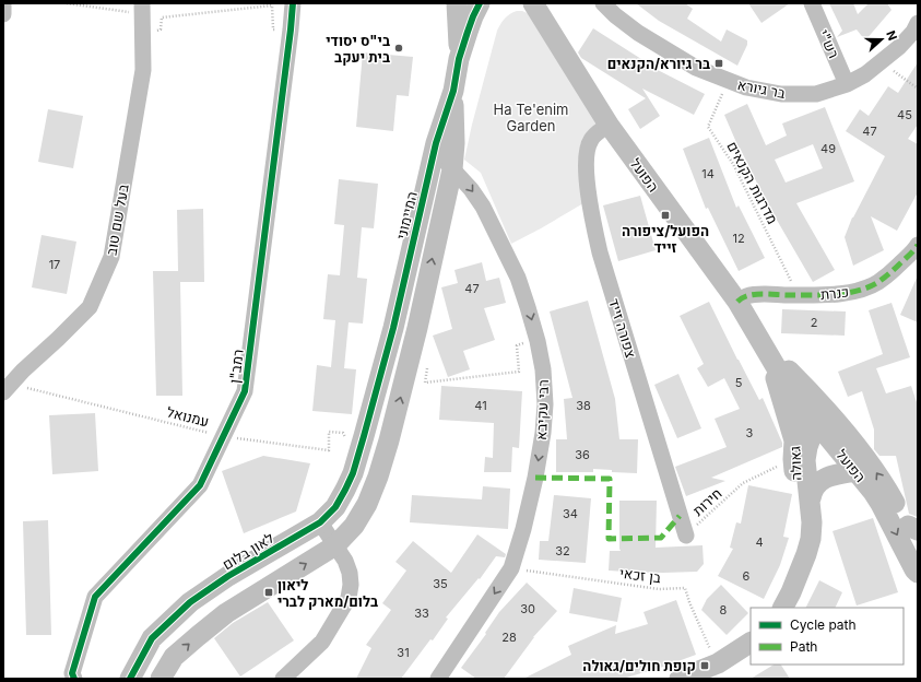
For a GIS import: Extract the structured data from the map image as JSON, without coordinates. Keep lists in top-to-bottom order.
{
  "streets": {
    "street": [
      "רש\"י",
      "בר גיורא",
      "הפועל",
      "המיימוני",
      "בעל שם טוב",
      "כנרת",
      "צפורה זייד",
      "רמב\"ן",
      "רבי עקיבא",
      "גאולה",
      "לאון בלום"
    ],
    "path": [
      "מדרגות הקנאים",
      "עמנואל",
      "חירות",
      "בן זכאי"
    ]
  },
  "crossings": [
    ["רש\"י", "בר גיורא"],
    ["בר גיורא", "מדרגות הקנאים"],
    ["הפועל", "כנרת"],
    ["הפועל", "צפורה זייד"],
    ["הפועל", "גאולה"],
    ["מדרגות הקנאים", "כנרת"],
    ["המיימוני", "רבי עקיבא"],
    ["המיימוני", "לאון בלום"],
    ["בעל שם טוב", "עמנואל"],
    ["צפורה זייד", "חירות"],
    ["רמב\"ן", "עמנואל"],
    ["רבי עקיבא", "בן זכאי"],
    ["עמנואל", "לאון בלום"],
    ["גאולה", "חירות"]
  ],
  "one_way": ["רבי עקיבא"],
  "parks": ["Ha Te'enim Garden"],
  "places": {
    "other": ["בי\"ס יסודי בית יעקב"],
    "transit": [
      "בר גיורא/הקנאים",
      "הפועל/ציפורה זייד",
      "ליאון בלום/מארק לברי",
      "קופת חולים/גאולה"
    ]
  },
  "house_numbers": [
    "45",
    "47",
    "49",
    "14",
    "12",
    "17",
    "47",
    "2",
    "5",
    "41",
    "38",
    "3",
    "36",
    "34",
    "4",
    "32",
    "6",
    "35",
    "30",
    "8",
    "33",
    "28",
    "31"
  ],
  "legend": ["Cycle path", "Path"],
  "north": "right"
}
